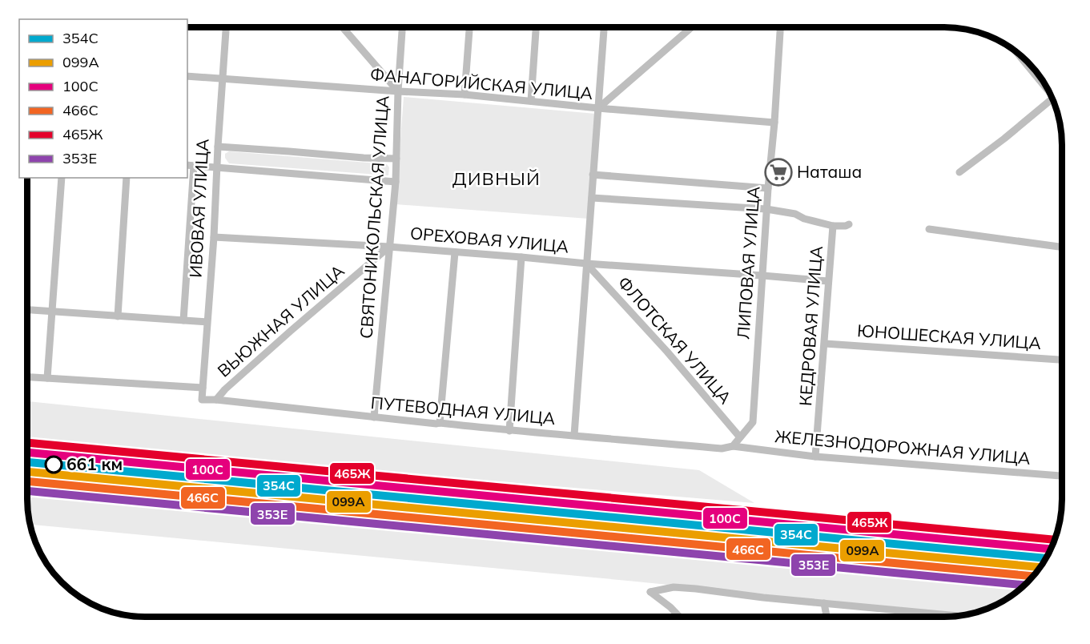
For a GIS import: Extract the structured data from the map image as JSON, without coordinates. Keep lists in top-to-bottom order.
{
  "streets": {
    "street": [
      "ФАНАГОРИЙСКАЯ УЛИЦА",
      "ИВОВАЯ УЛИЦА",
      "СВЯТОНИКОЛЬСКАЯ УЛИЦА",
      "ОРЕХОВАЯ УЛИЦА",
      "ЛИПОВАЯ УЛИЦА",
      "ВЬЮЖНАЯ УЛИЦА",
      "КЕДРОВАЯ УЛИЦА",
      "ЮНОШЕСКАЯ УЛИЦА",
      "ФЛОТСКАЯ УЛИЦА",
      "ПУТЕВОДНАЯ УЛИЦА",
      "ЖЕЛЕЗНОДОРОЖНАЯ УЛИЦА"
    ]
  },
  "crossings": [
    ["ФАНАГОРИЙСКАЯ УЛИЦА", "ИВОВАЯ УЛИЦА"],
    ["ФАНАГОРИЙСКАЯ УЛИЦА", "СВЯТОНИКОЛЬСКАЯ УЛИЦА"],
    ["ФАНАГОРИЙСКАЯ УЛИЦА", "ЛИПОВАЯ УЛИЦА"],
    ["ИВОВАЯ УЛИЦА", "ОРЕХОВАЯ УЛИЦА"],
    ["ИВОВАЯ УЛИЦА", "ПУТЕВОДНАЯ УЛИЦА"],
    ["СВЯТОНИКОЛЬСКАЯ УЛИЦА", "ОРЕХОВАЯ УЛИЦА"],
    ["СВЯТОНИКОЛЬСКАЯ УЛИЦА", "ВЬЮЖНАЯ УЛИЦА"],
    ["СВЯТОНИКОЛЬСКАЯ УЛИЦА", "ПУТЕВОДНАЯ УЛИЦА"],
    ["ОРЕХОВАЯ УЛИЦА", "ЛИПОВАЯ УЛИЦА"],
    ["ОРЕХОВАЯ УЛИЦА", "ВЬЮЖНАЯ УЛИЦА"],
    ["ОРЕХОВАЯ УЛИЦА", "КЕДРОВАЯ УЛИЦА"],
    ["ОРЕХОВАЯ УЛИЦА", "ФЛОТСКАЯ УЛИЦА"],
    ["ЛИПОВАЯ УЛИЦА", "ФЛОТСКАЯ УЛИЦА"],
    ["ВЬЮЖНАЯ УЛИЦА", "ПУТЕВОДНАЯ УЛИЦА"],
    ["КЕДРОВАЯ УЛИЦА", "ЮНОШЕСКАЯ УЛИЦА"],
    ["КЕДРОВАЯ УЛИЦА", "ЖЕЛЕЗНОДОРОЖНАЯ УЛИЦА"],
    ["ПУТЕВОДНАЯ УЛИЦА", "ЖЕЛЕЗНОДОРОЖНАЯ УЛИЦА"]
  ],
  "districts": ["ДИВНЫЙ"],
  "places": {
    "supermarket": ["Наташа"],
    "other": ["661 км"]
  },
  "lines": [
    "transit line 465Ж",
    "transit line 100C",
    "transit line 354С",
    "transit line 099А",
    "transit line 466С",
    "transit line 353Е"
  ],
  "legend": [
    "354С",
    "099А",
    "100C",
    "466С",
    "465Ж",
    "353Е"
  ]
}
